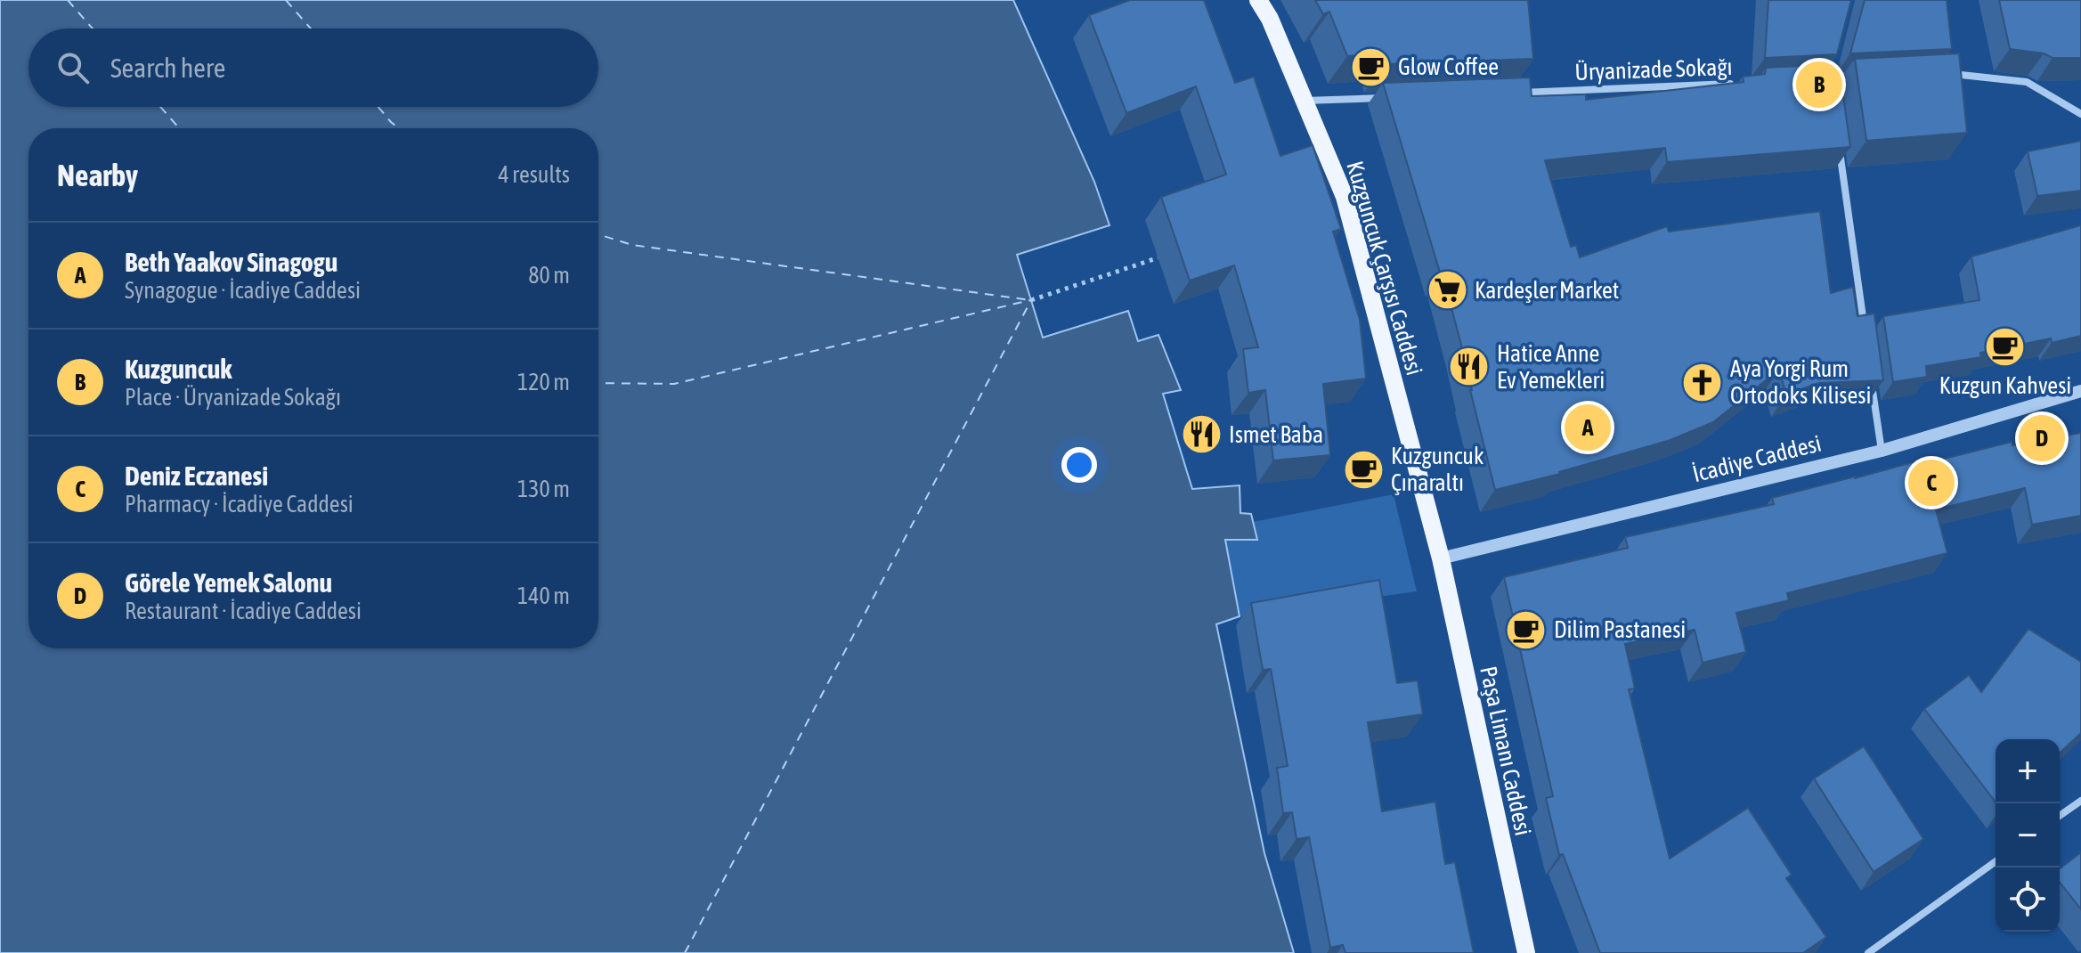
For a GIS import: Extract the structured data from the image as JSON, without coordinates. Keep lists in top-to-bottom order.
{
  "streets": {
    "main road": ["Kuzguncuk Çarşısı Caddesi", "Paşa Limanı Caddesi"],
    "street": ["Üryanizade Sokağı", "İcadiye Caddesi"]
  },
  "crossings": [
    ["Kuzguncuk Çarşısı Caddesi", "İcadiye Caddesi"],
    ["Kuzguncuk Çarşısı Caddesi", "Paşa Limanı Caddesi"],
    ["İcadiye Caddesi", "Paşa Limanı Caddesi"]
  ],
  "places": {
    "cafe": [
      "Glow Coffee",
      "Kuzgun Kahvesi",
      "Kuzguncuk Çınaraltı",
      "Dilim Pastanesi"
    ],
    "supermarket": ["Kardeşler Market"],
    "restaurant": ["Hatice Anne Ev Yemekleri", "Ismet Baba"],
    "church": ["Aya Yorgi Rum Ortodoks Kilisesi"]
  },
  "page": {
    "search": "Search here",
    "pins": [
      "B",
      "A",
      "D",
      "C"
    ],
    "heading": ["Nearby", "4 results"],
    "list": [
      {
        "mark": "A",
        "name": "Beth Yaakov Sinagogu",
        "note": "Synagogue · İcadiye Caddesi",
        "value": "80 m"
      },
      {
        "mark": "B",
        "name": "Kuzguncuk",
        "note": "Place · Üryanizade Sokağı",
        "value": "120 m"
      },
      {
        "mark": "C",
        "name": "Deniz Eczanesi",
        "note": "Pharmacy · İcadiye Caddesi",
        "value": "130 m"
      },
      {
        "mark": "D",
        "name": "Görele Yemek Salonu",
        "note": "Restaurant · İcadiye Caddesi",
        "value": "140 m"
      }
    ],
    "map_buttons": ["+", "−"]
  }
}
